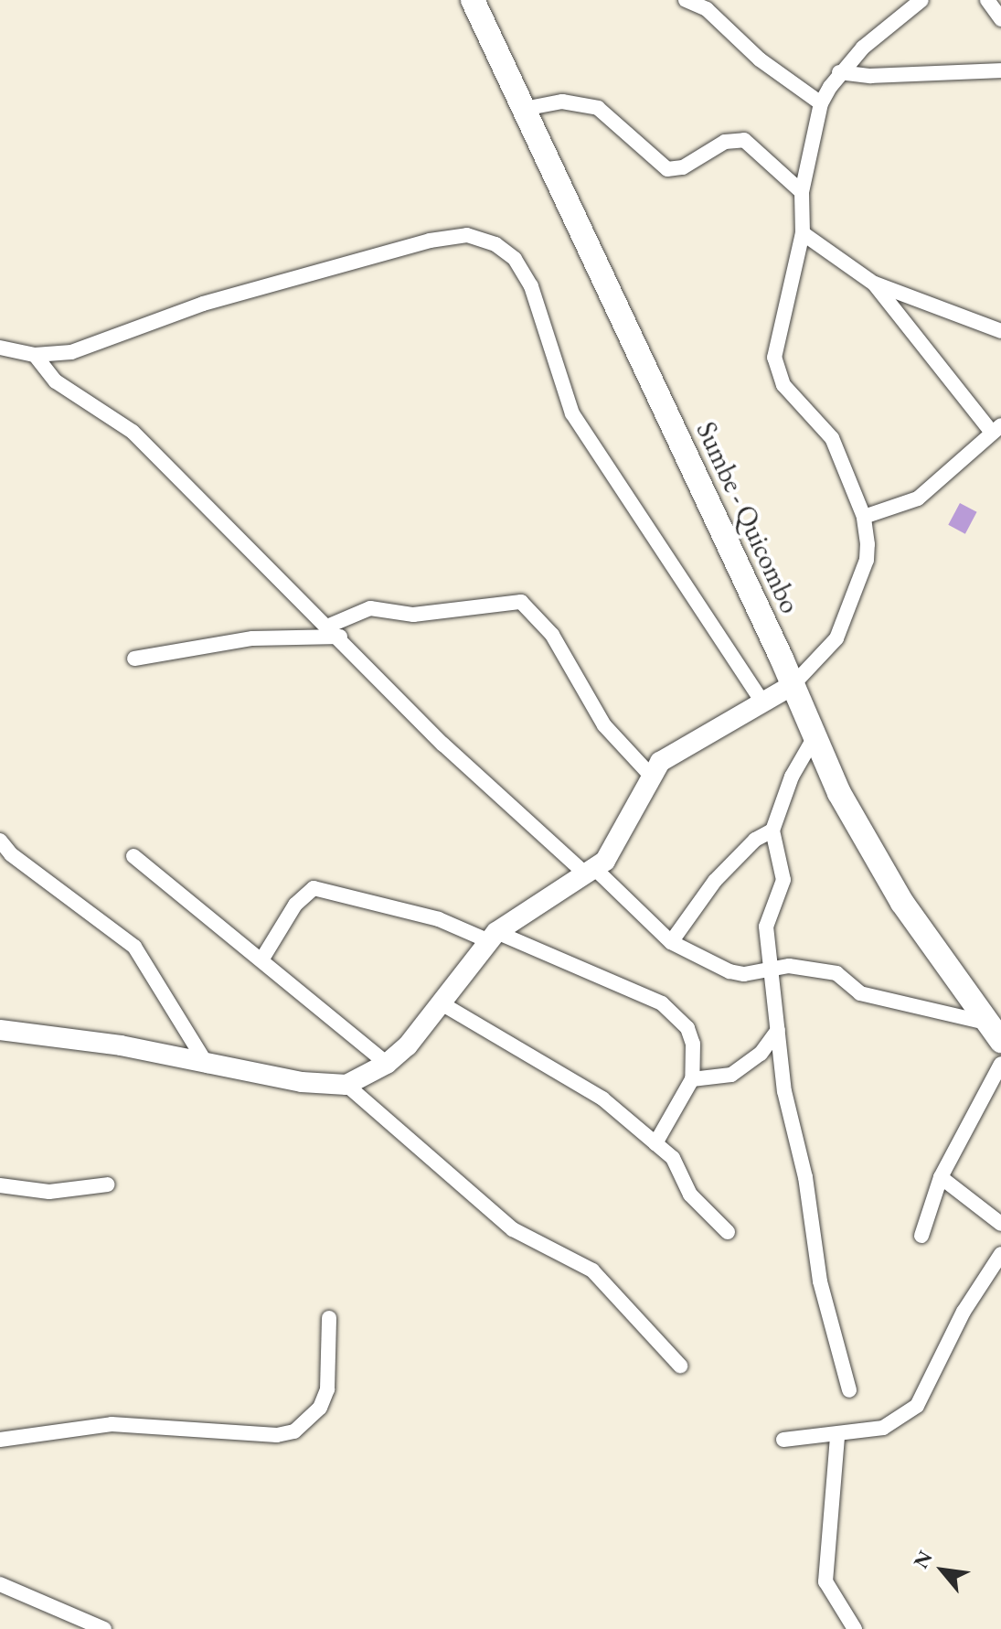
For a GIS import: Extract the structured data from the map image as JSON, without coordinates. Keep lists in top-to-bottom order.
{
  "streets": {
    "main road": ["Sumbe - Quicombo"]
  },
  "north": "top left"
}
